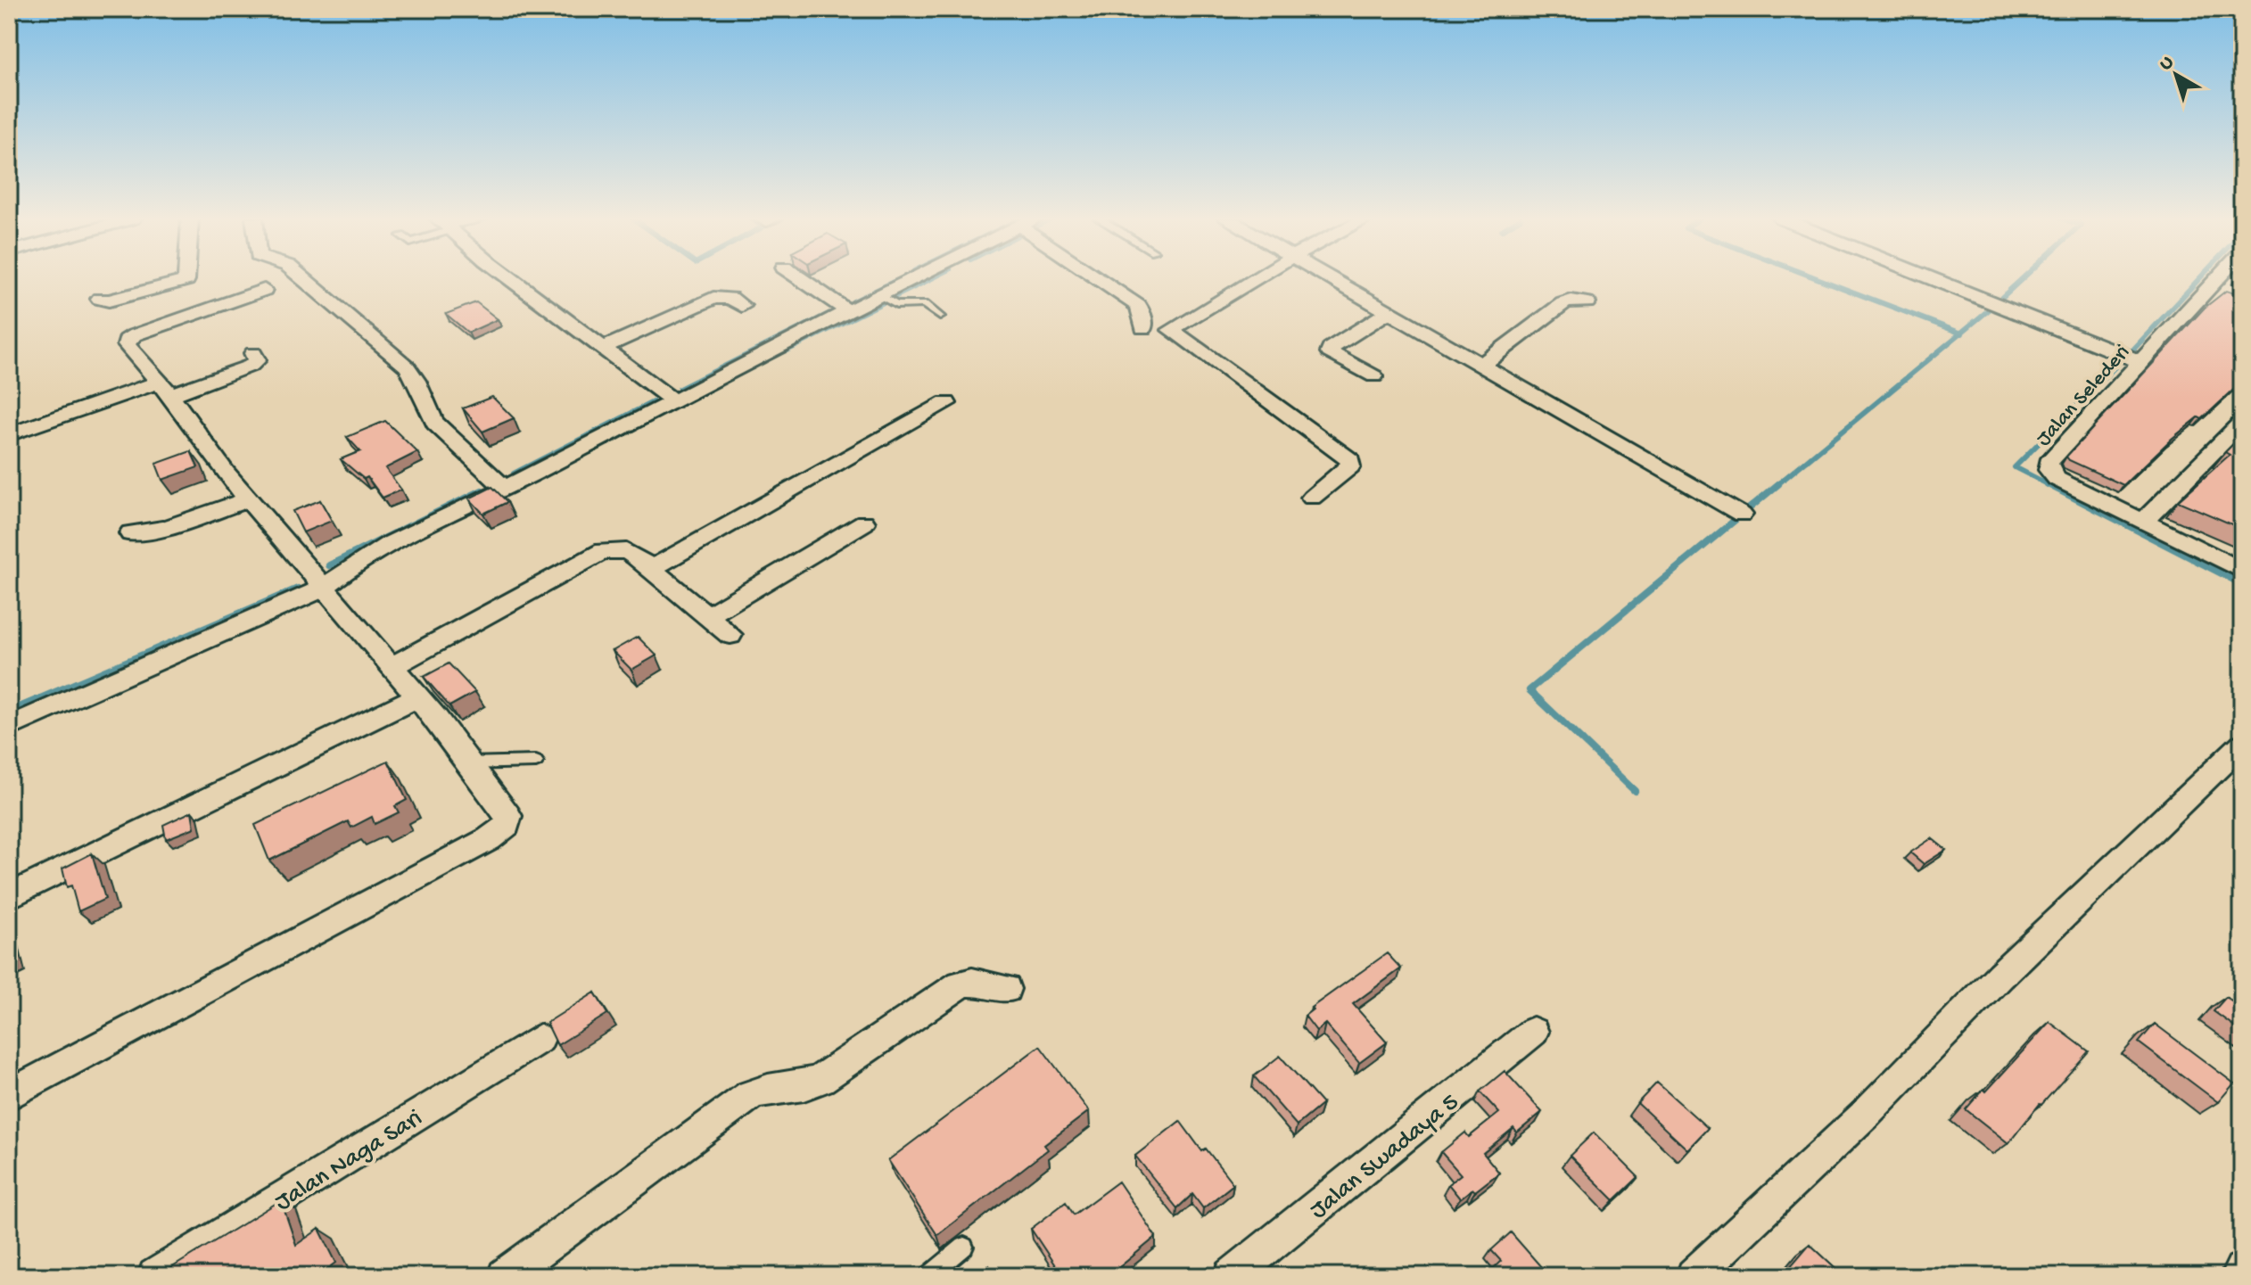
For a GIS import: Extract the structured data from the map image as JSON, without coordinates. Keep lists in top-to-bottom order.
{
  "streets": {
    "street": ["Jalan Selederi", "Jalan Swadaya 5", "Jalan Naga Sari"]
  },
  "north": "top left"
}
